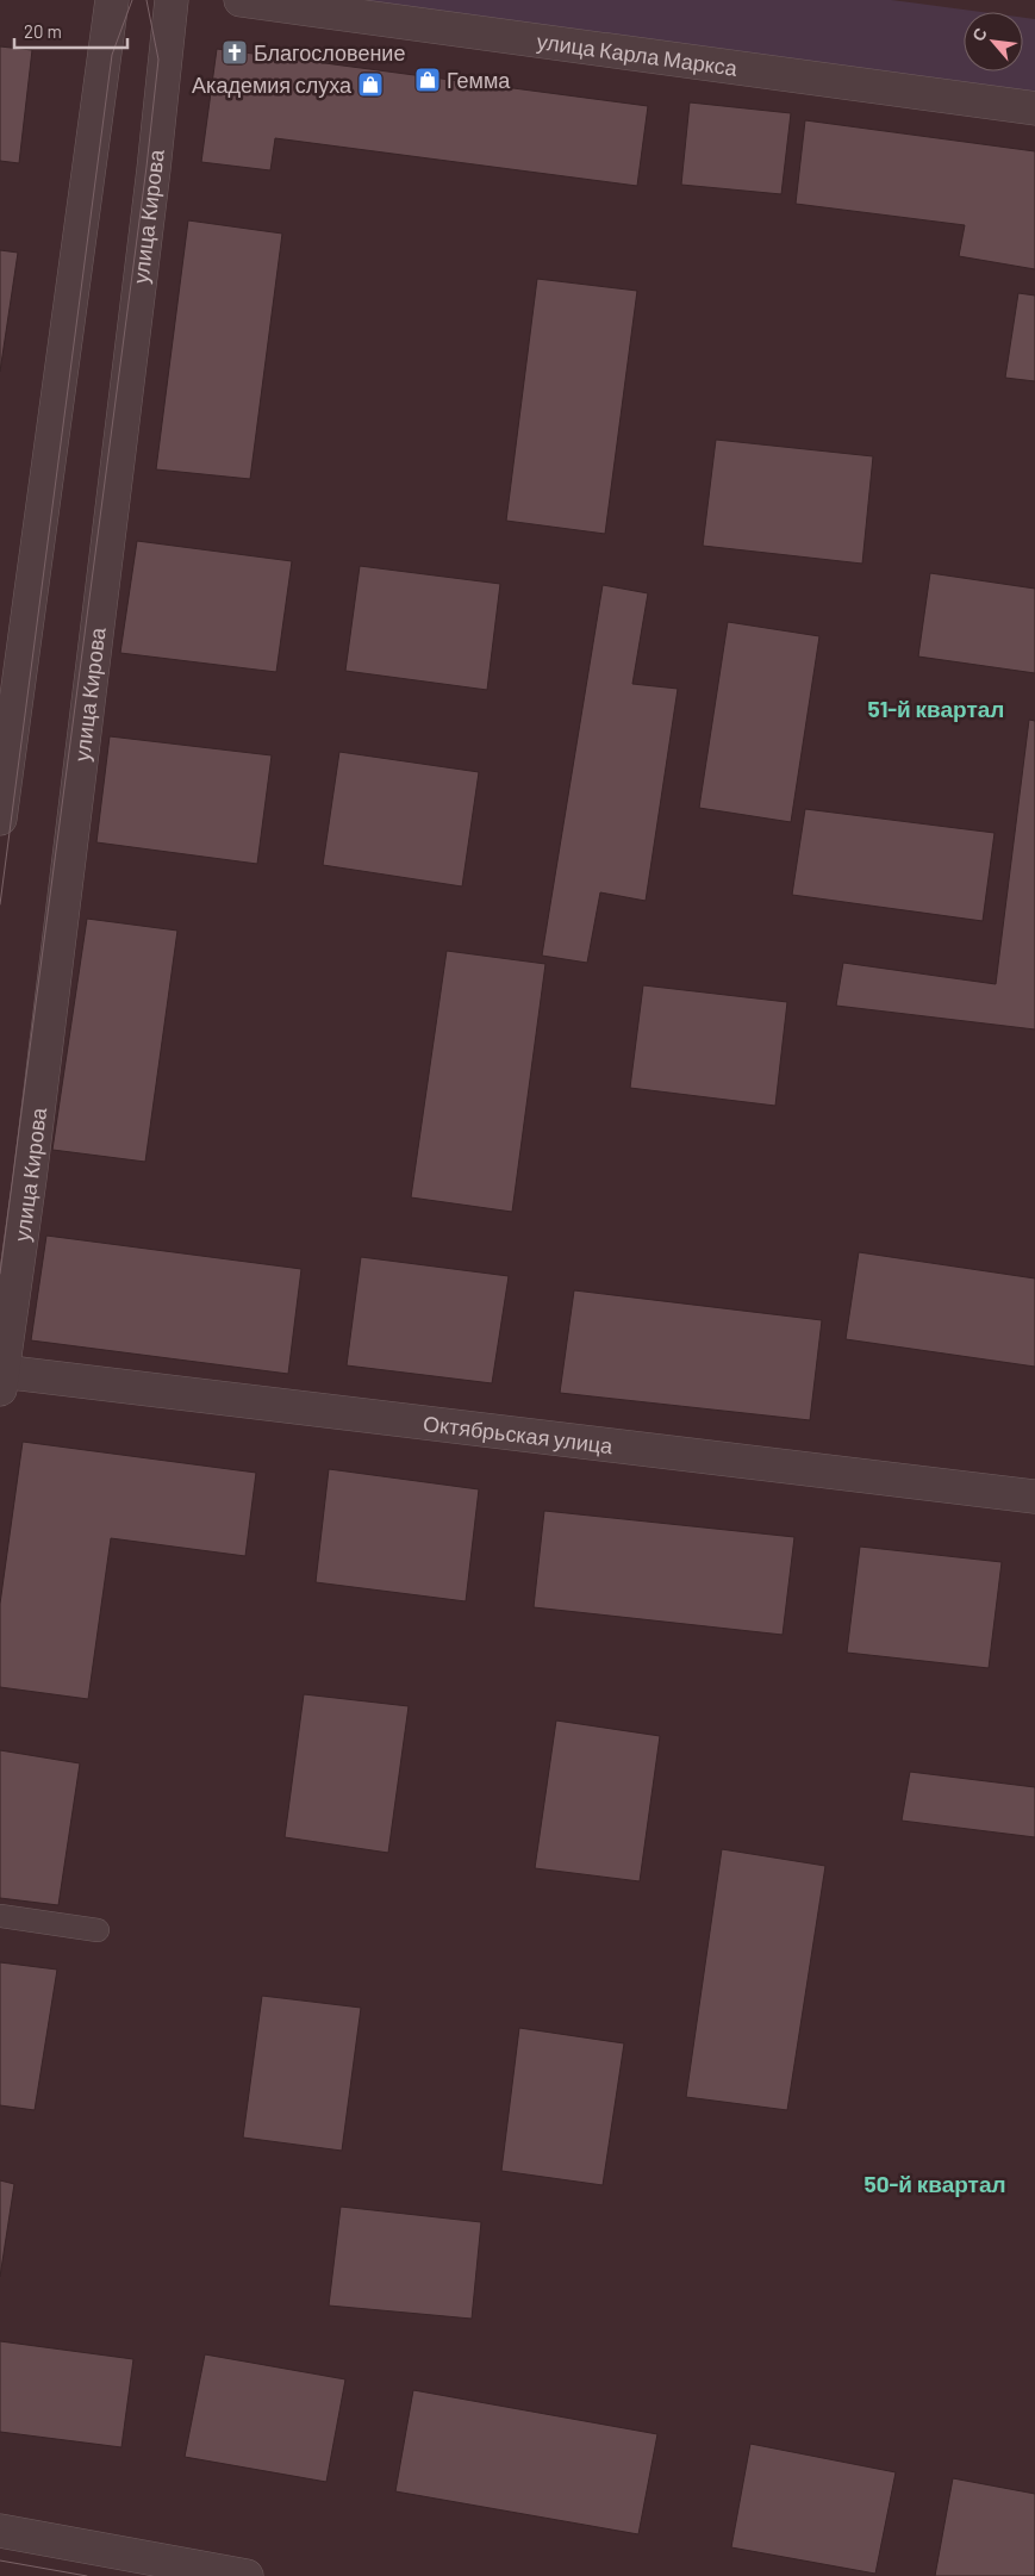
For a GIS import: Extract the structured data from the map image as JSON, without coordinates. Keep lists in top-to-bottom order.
{
  "streets": {
    "street": ["улица Карла Маркса", "улица Кирова", "Октябрьская улица"]
  },
  "crossings": [
    ["улица Кирова", "Октябрьская улица"]
  ],
  "districts": ["51-й квартал", "50-й квартал"],
  "places": {
    "church": ["Благословение"],
    "shop": ["Гемма", "Академия слуха"]
  },
  "scale_bar": "20 m",
  "north": "top left"
}
